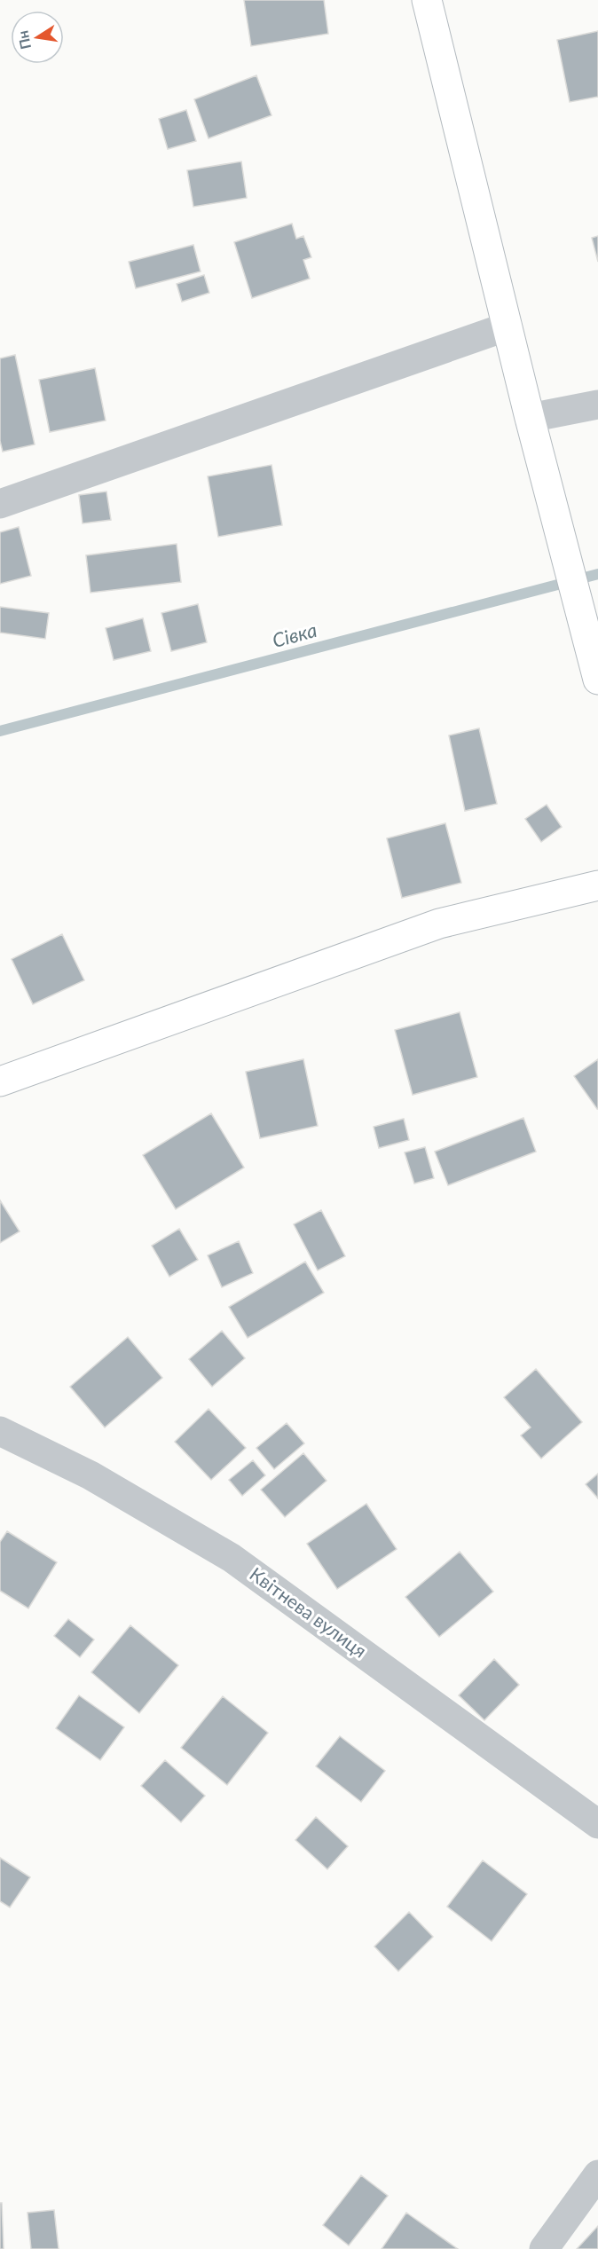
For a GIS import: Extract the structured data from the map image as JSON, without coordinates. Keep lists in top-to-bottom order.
{
  "streets": {
    "street": ["Квітнева вулиця"]
  },
  "water": ["Сівка"],
  "north": "left"
}
